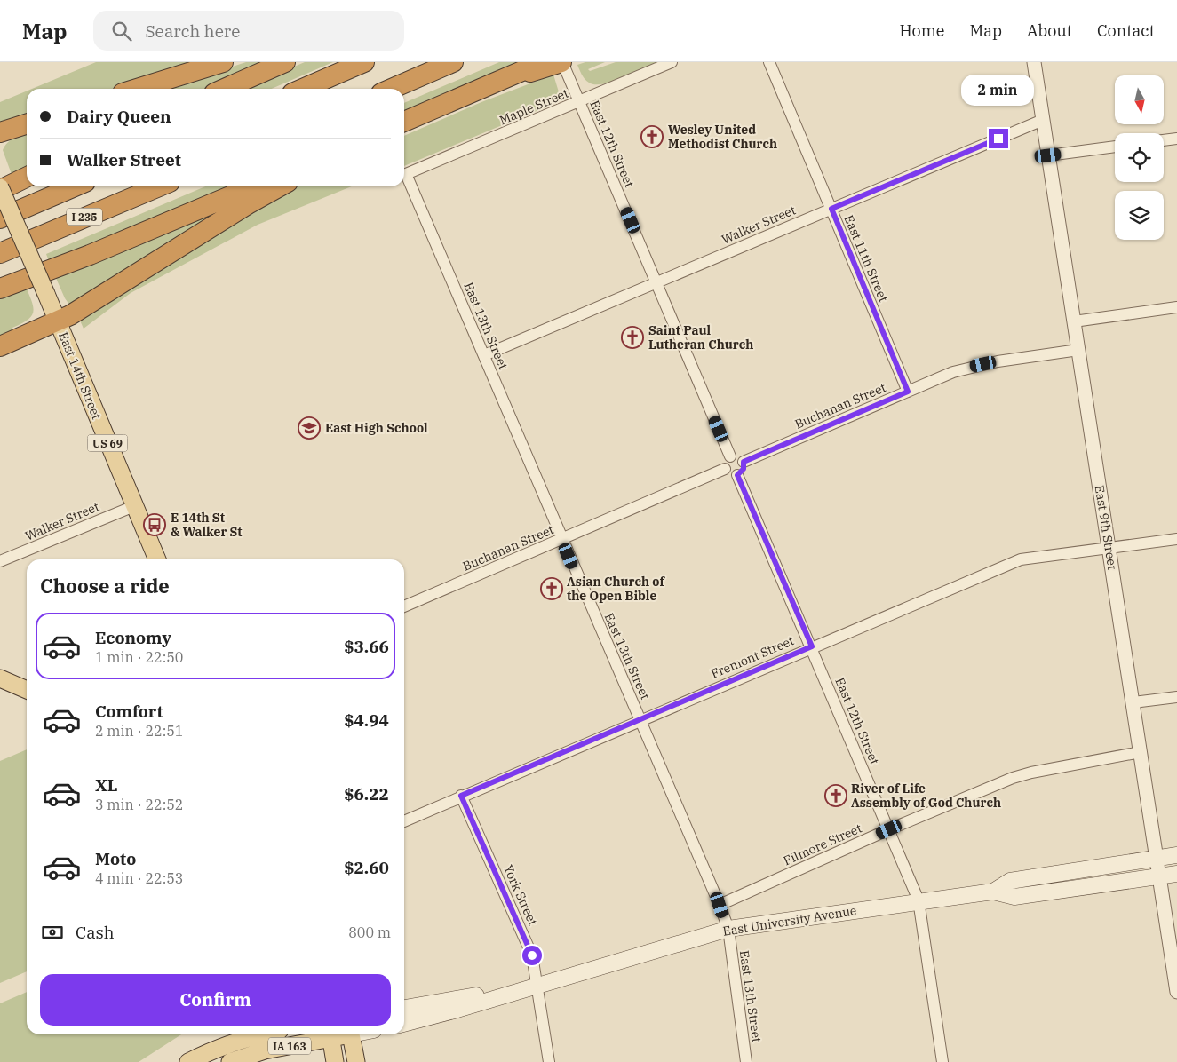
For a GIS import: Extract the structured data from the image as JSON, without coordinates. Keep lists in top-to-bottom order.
{
  "streets": {
    "highway": ["I 235"],
    "main road": [
      "East 14th Street",
      "US 69",
      "East University Avenue",
      "IA 163"
    ],
    "street": [
      "Maple Street",
      "East 12th Street",
      "Walker Street",
      "East 11th Street",
      "East 13th Street",
      "Buchanan Street",
      "East 9th Street",
      "Fremont Street",
      "Filmore Street",
      "York Street"
    ]
  },
  "crossings": [
    ["Maple Street", "East 12th Street"],
    ["Maple Street", "East 13th Street"],
    ["East 12th Street", "Walker Street"],
    ["East 12th Street", "Buchanan Street"],
    ["East 12th Street", "Fremont Street"],
    ["East 12th Street", "Filmore Street"],
    ["East 12th Street", "East University Avenue"],
    ["Walker Street", "East 11th Street"],
    ["Walker Street", "East 13th Street"],
    ["Walker Street", "East 14th Street"],
    ["Walker Street", "East 9th Street"],
    ["East 11th Street", "Buchanan Street"],
    ["East 13th Street", "Buchanan Street"],
    ["East 13th Street", "Fremont Street"],
    ["East 13th Street", "Filmore Street"],
    ["East 13th Street", "East University Avenue"],
    ["Buchanan Street", "East 9th Street"],
    ["East 9th Street", "Fremont Street"],
    ["East 9th Street", "Filmore Street"],
    ["East 9th Street", "East University Avenue"],
    ["Fremont Street", "York Street"],
    ["York Street", "East University Avenue"]
  ],
  "places": {
    "church": [
      "Wesley United Methodist Church",
      "Saint Paul Lutheran Church",
      "Asian Church of the Open Bible",
      "River of Life Assembly of God Church"
    ],
    "school or university": ["East High School"],
    "bus stop": ["E 14th St & Walker St"]
  },
  "north": "bottom",
  "page": {
    "header": "Map",
    "search": "Search here",
    "nav": [
      "Home",
      "Map",
      "About",
      "Contact"
    ],
    "bubble": "2 min",
    "banner": ["Dairy Queen", "Walker Street"],
    "heading": "Choose a ride",
    "list": [
      {
        "name": "Economy",
        "note": "1 min · 22:50",
        "value": "$3.66"
      },
      {
        "name": "Comfort",
        "note": "2 min · 22:51",
        "value": "$4.94"
      },
      {
        "name": "XL",
        "note": "3 min · 22:52",
        "value": "$6.22"
      },
      {
        "name": "Moto",
        "note": "4 min · 22:53",
        "value": "$2.60"
      }
    ],
    "pay": ["Cash", "800 m"],
    "buttons": "Confirm"
  }
}
